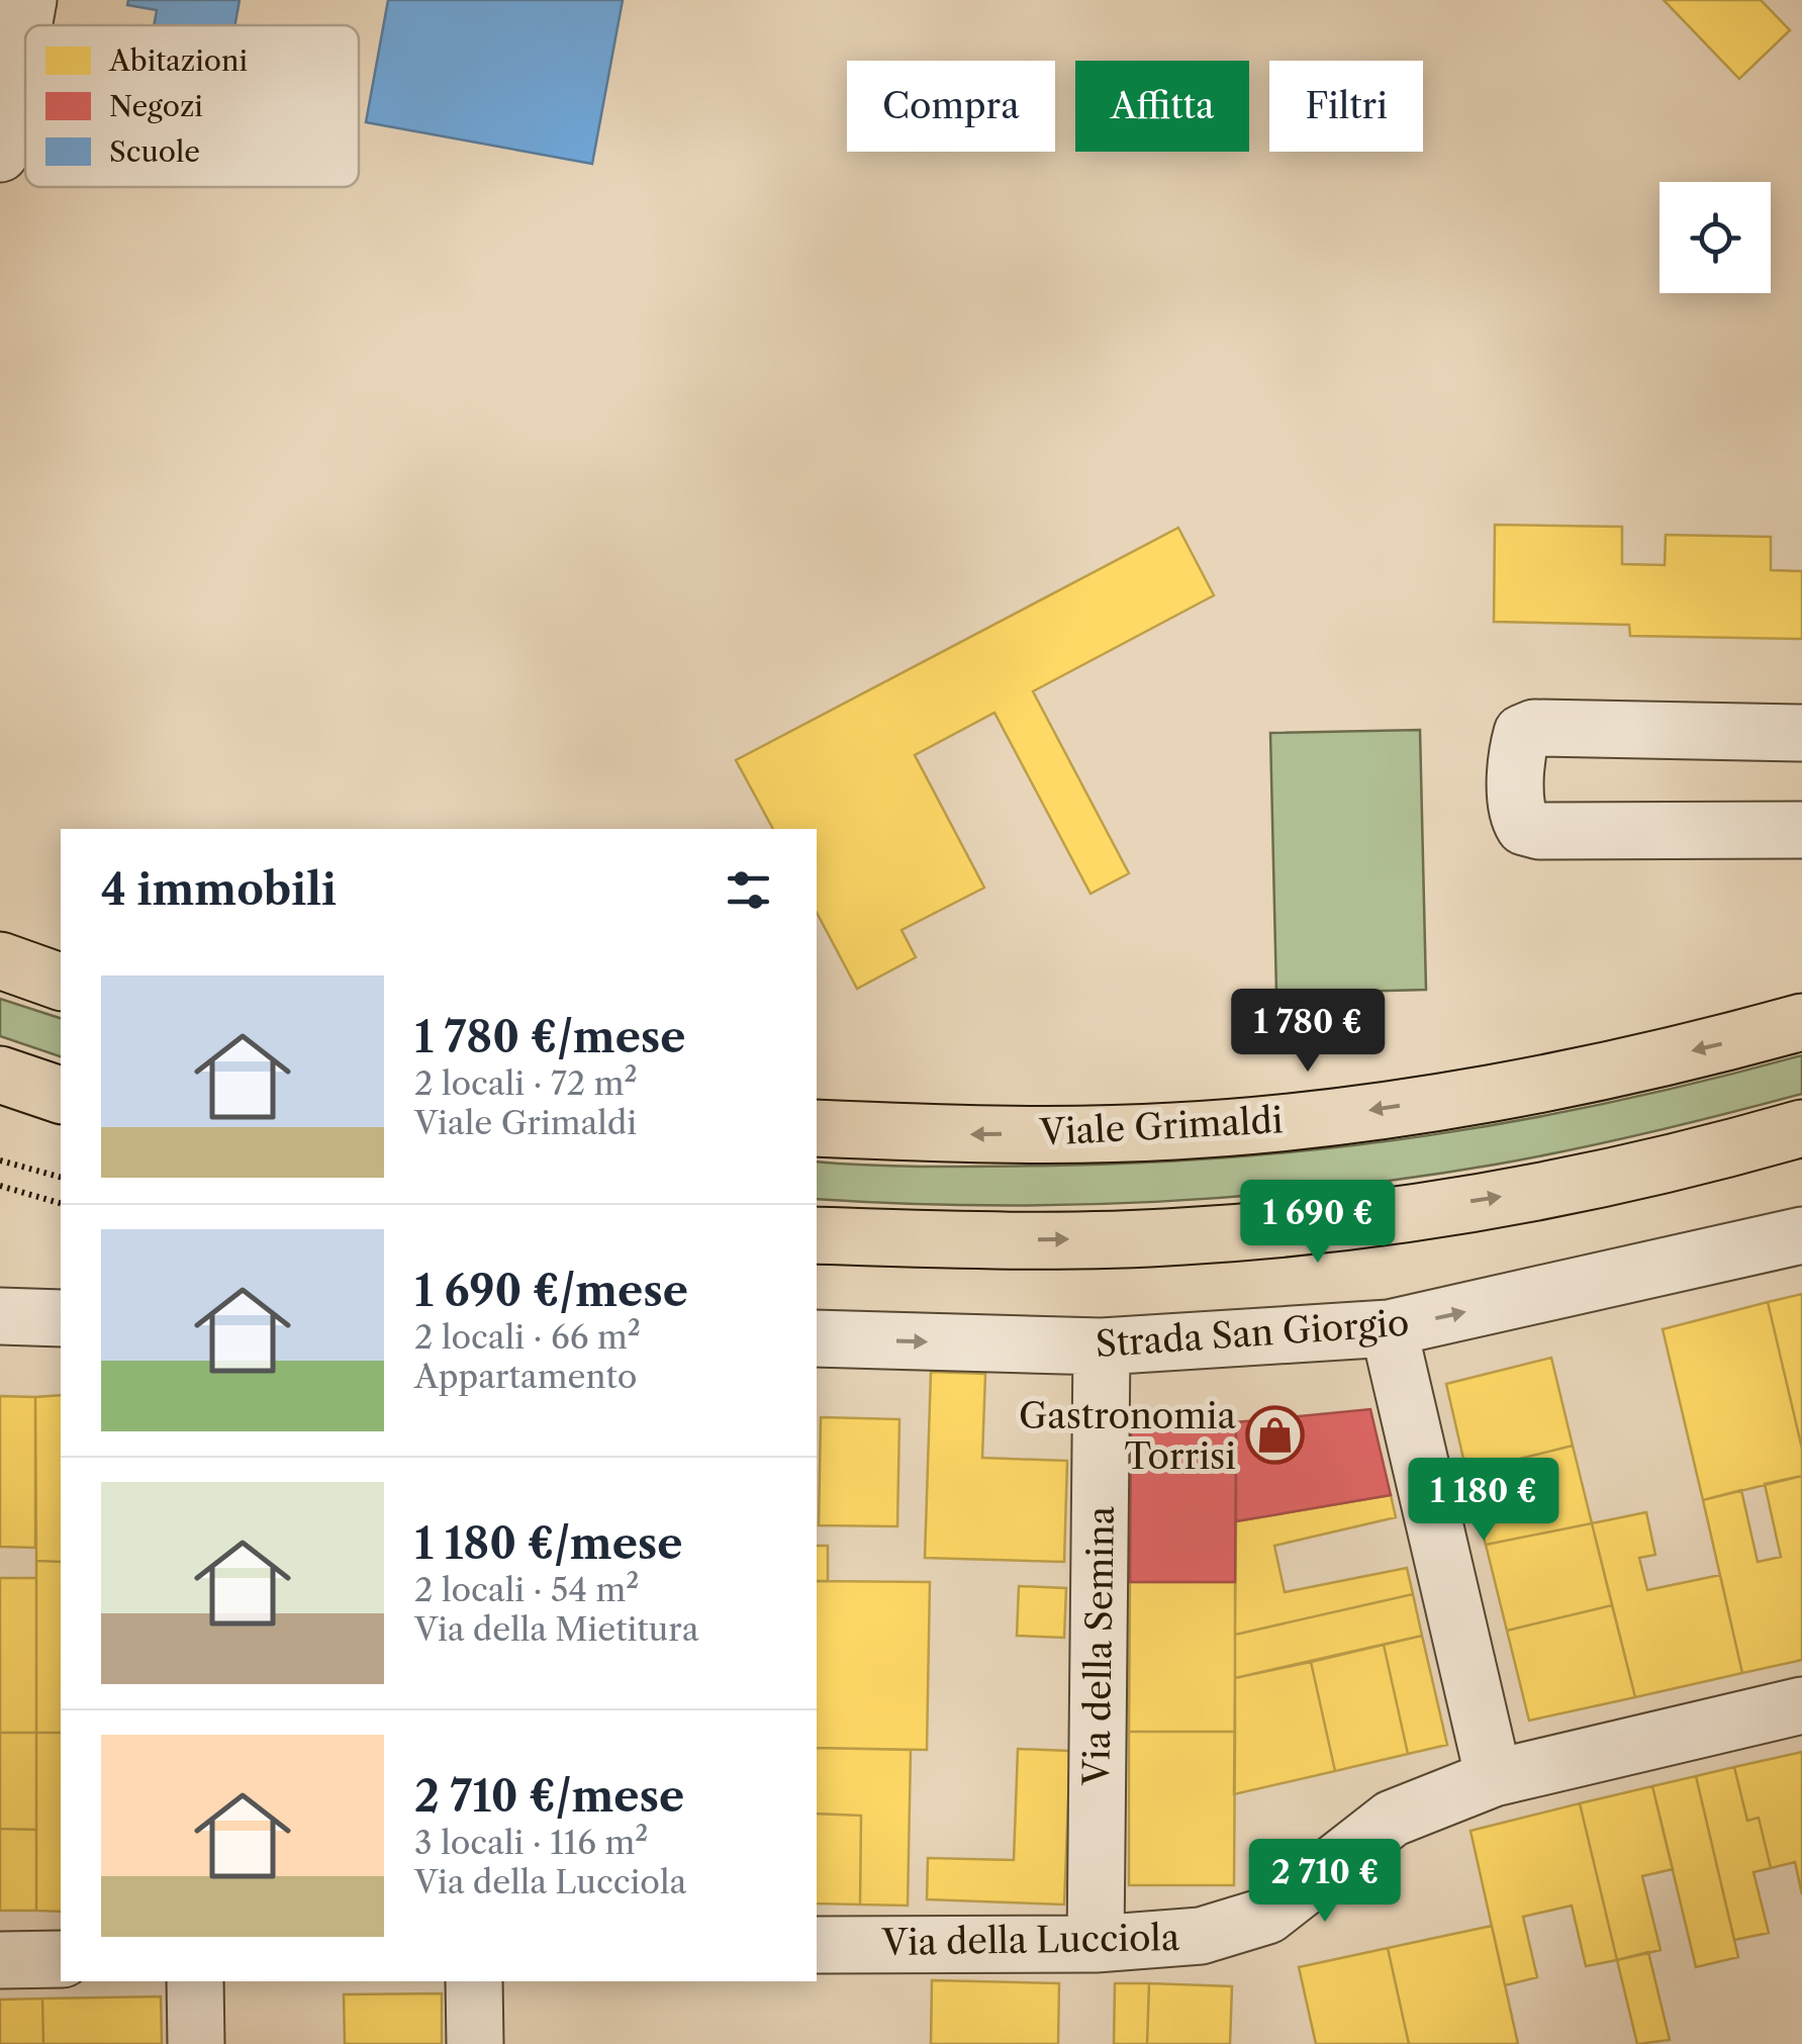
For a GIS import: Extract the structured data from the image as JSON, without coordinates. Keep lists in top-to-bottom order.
{
  "streets": {
    "main road": ["Viale Grimaldi"],
    "street": ["Strada San Giorgio", "Via della Semina", "Via della Lucciola"]
  },
  "crossings": [
    ["Strada San Giorgio", "Via della Semina"],
    ["Via della Semina", "Via della Lucciola"]
  ],
  "one_way": ["Strada San Giorgio"],
  "places": {
    "shop": ["Gastronomia Torrisi"]
  },
  "legend": ["Abitazioni", "Negozi", "Scuole"],
  "page": {
    "chip": ["Compra", "Affitta", "Filtri"],
    "heading": "4 immobili",
    "list": [
      {
        "name": "1 780 €/mese",
        "note": "2 locali · 72 m² · Viale Grimaldi"
      },
      {
        "name": "1 690 €/mese",
        "note": "2 locali · 66 m² · Appartamento"
      },
      {
        "name": "1 180 €/mese",
        "note": "2 locali · 54 m² · Via della Mietitura"
      },
      {
        "name": "2 710 €/mese",
        "note": "3 locali · 116 m² · Via della Lucciola"
      }
    ],
    "price": [
      "1 780 €",
      "1 690 €",
      "1 180 €",
      "2 710 €"
    ]
  }
}
